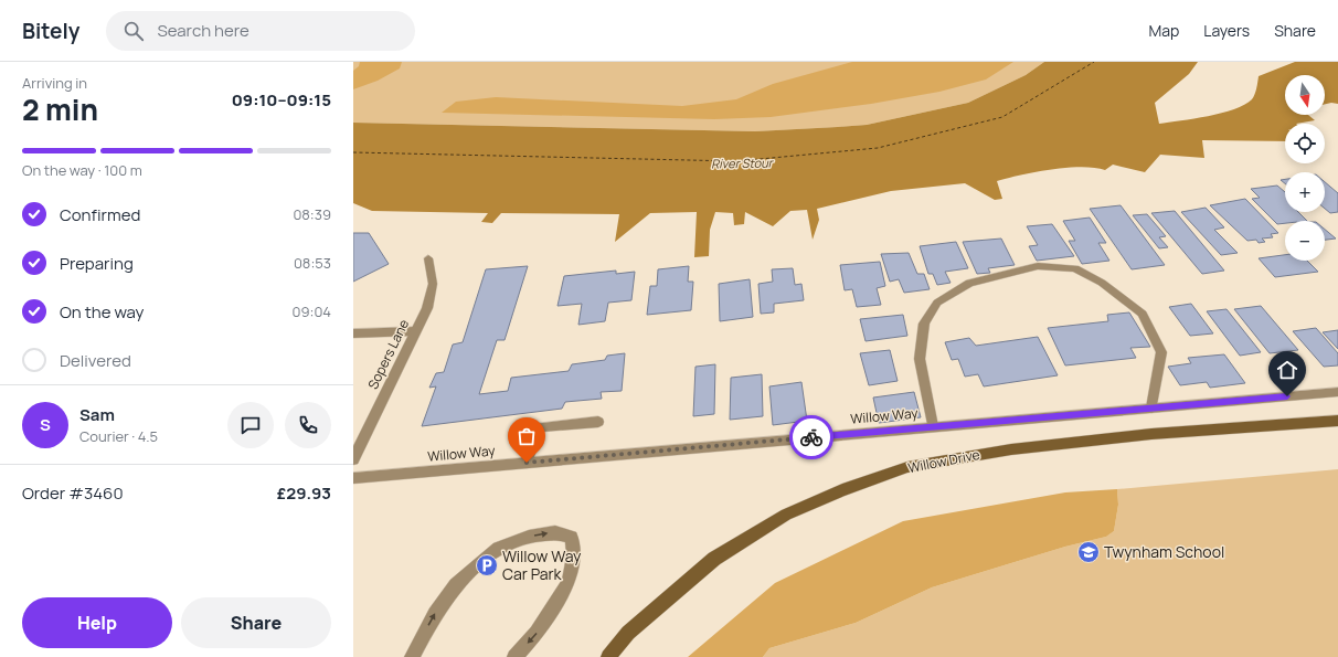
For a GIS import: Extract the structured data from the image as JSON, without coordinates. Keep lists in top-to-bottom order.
{
  "streets": {
    "street": ["Sopers Lane", "Willow Way", "Willow Drive"]
  },
  "water": ["River Stour"],
  "places": {
    "school or university": ["Twynham School"],
    "parking": ["Willow Way Car Park"]
  },
  "north": "bottom",
  "page": {
    "header": "Bitely",
    "search": "Search here",
    "nav": ["Map", "Layers", "Share"],
    "heading": ["2 min", "Arriving in", "09:10–09:15"],
    "panel": [
      "Sam",
      "Courier · 4.5",
      "Order #3460",
      "£29.93"
    ],
    "map_buttons": ["+", "−"],
    "bar": "On the way · 100 m",
    "list": [
      ["Confirmed", "08:39"],
      ["Preparing", "08:53"],
      ["On the way", "09:04"],
      "Delivered"
    ],
    "round": "S",
    "buttons": ["Help", "Share"]
  }
}
